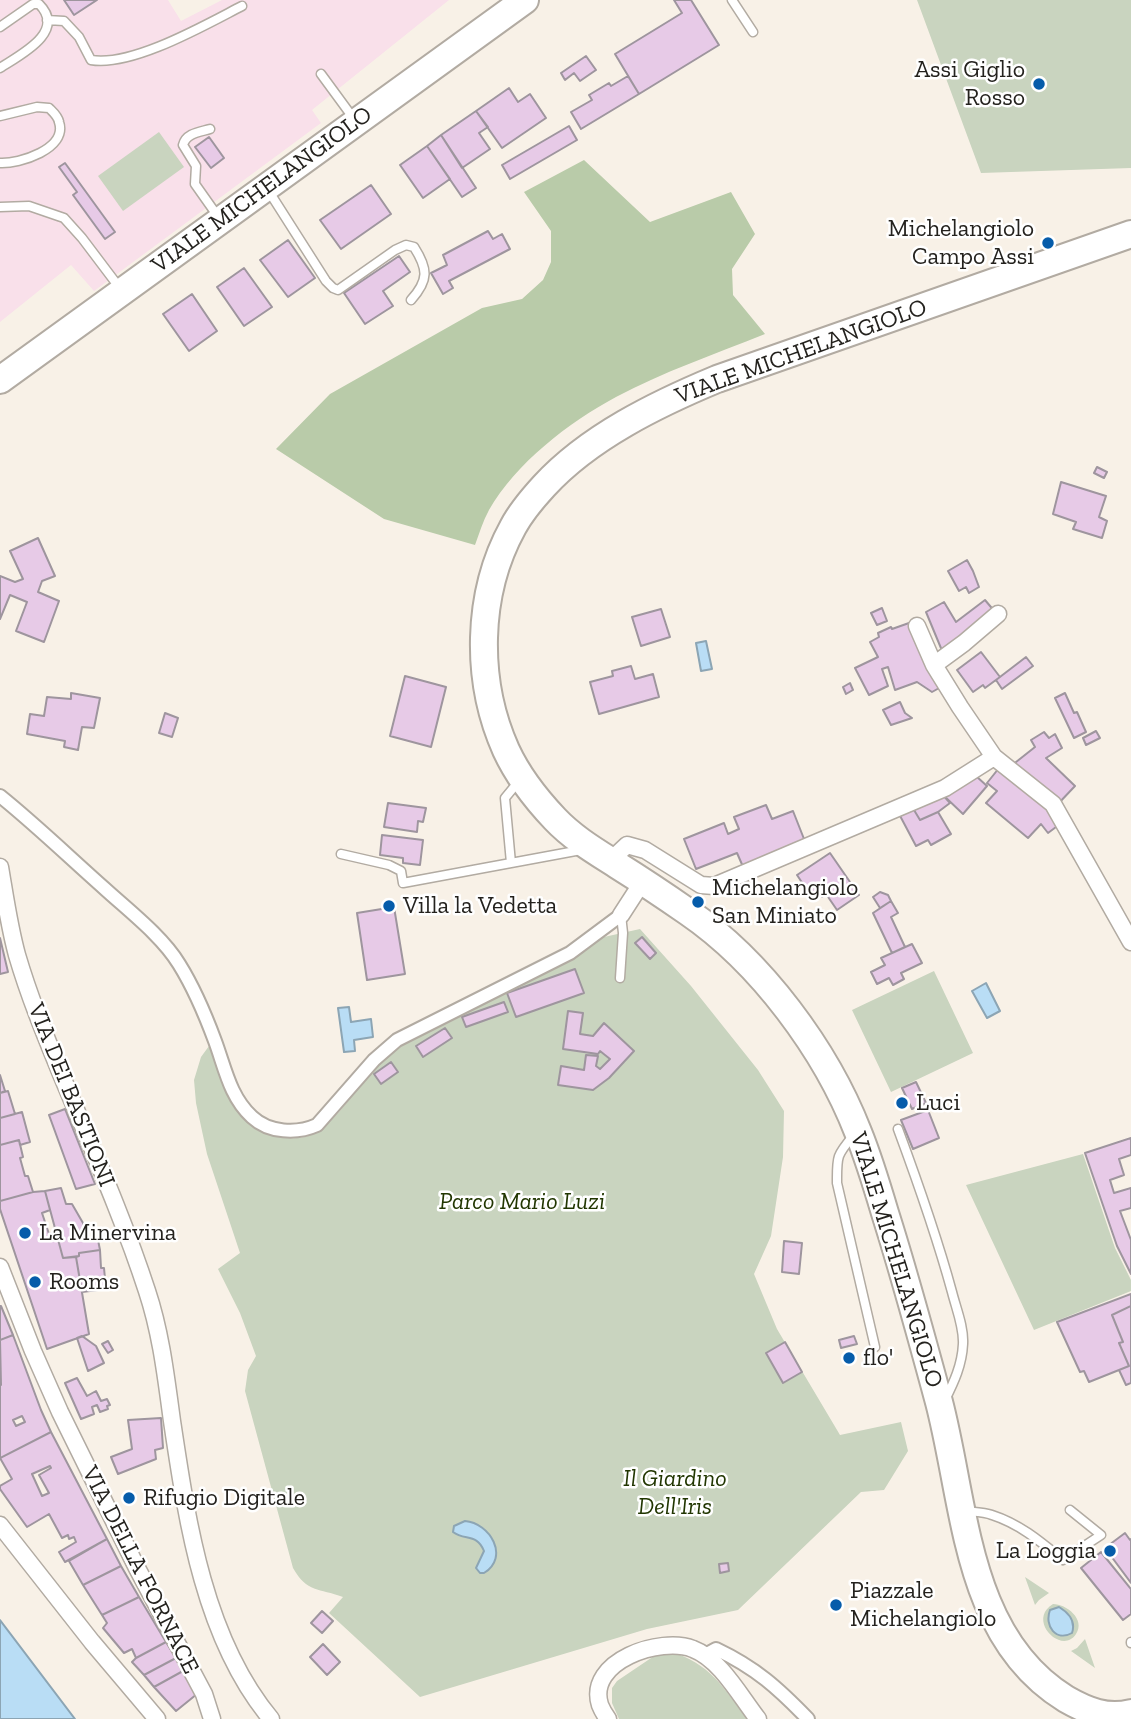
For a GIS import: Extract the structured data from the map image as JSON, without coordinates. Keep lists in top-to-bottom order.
{
  "streets": {
    "main road": ["VIALE MICHELANGIOLO"],
    "street": ["VIA DEI BASTIONI", "VIA DELLA FORNACE"]
  },
  "parks": ["Parco Mario Luzi", "Il Giardino Dell'Iris"],
  "places": [
    "Assi Giglio Rosso",
    "Michelangiolo Campo Assi",
    "Michelangiolo San Miniato",
    "Villa la Vedetta",
    "Luci",
    "La Minervina",
    "Rooms",
    "flo'",
    "Rifugio Digitale",
    "La Loggia",
    "Piazzale Michelangiolo"
  ]
}
